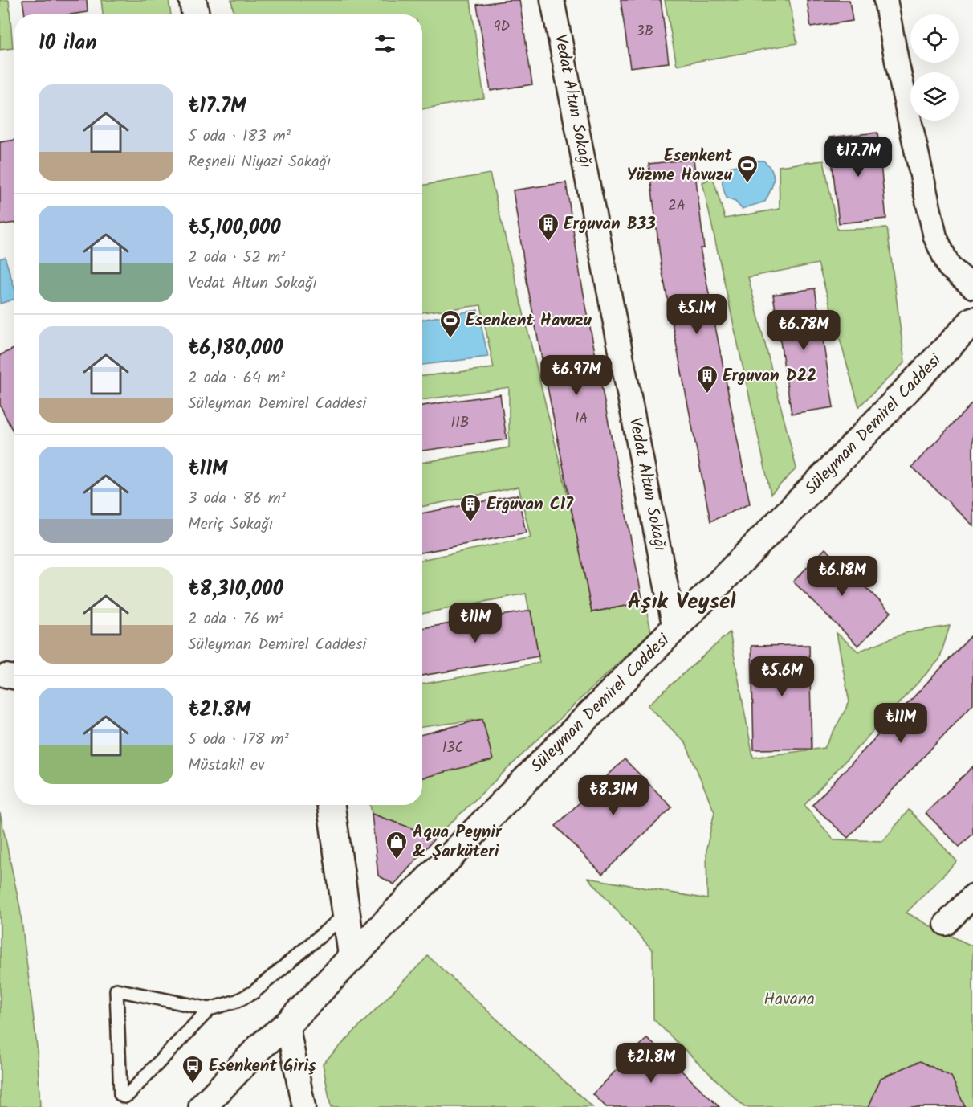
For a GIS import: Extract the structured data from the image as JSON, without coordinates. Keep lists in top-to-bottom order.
{
  "streets": {
    "main road": ["Süleyman Demirel Caddesi"],
    "street": ["Vedat Altun Sokağı"]
  },
  "crossings": [
    ["Vedat Altun Sokağı", "Süleyman Demirel Caddesi"]
  ],
  "districts": ["Aşık Veysel"],
  "parks": ["Havana"],
  "places": {
    "sports": ["Esenkent Yüzme Havuzu", "Esenkent Havuzu"],
    "building": ["Erguvan B33", "Erguvan D22", "Erguvan C17"],
    "shop": ["Aqua Peynir & Şarküteri"],
    "bus stop": ["Esenkent Giriş"]
  },
  "house_numbers": [
    "9D",
    "3B",
    "2A",
    "1A",
    "11B",
    "13C"
  ],
  "page": {
    "heading": "10 ilan",
    "list": [
      {
        "name": "₺17.7M",
        "note": "5 oda · 183 m² · Reşneli Niyazi Sokağı"
      },
      {
        "name": "₺5,100,000",
        "note": "2 oda · 52 m² · Vedat Altun Sokağı"
      },
      {
        "name": "₺6,180,000",
        "note": "2 oda · 64 m² · Süleyman Demirel Caddesi"
      },
      {
        "name": "₺11M",
        "note": "3 oda · 86 m² · Meriç Sokağı"
      },
      {
        "name": "₺8,310,000",
        "note": "2 oda · 76 m² · Süleyman Demirel Caddesi"
      },
      {
        "name": "₺21.8M",
        "note": "5 oda · 178 m² · Müstakil ev"
      }
    ],
    "price": [
      "₺17.7M",
      "₺5.1M",
      "₺6.78M",
      "₺6.97M",
      "₺6.18M",
      "₺11M",
      "₺5.6M",
      "₺11M",
      "₺8.31M",
      "₺21.8M"
    ]
  }
}
